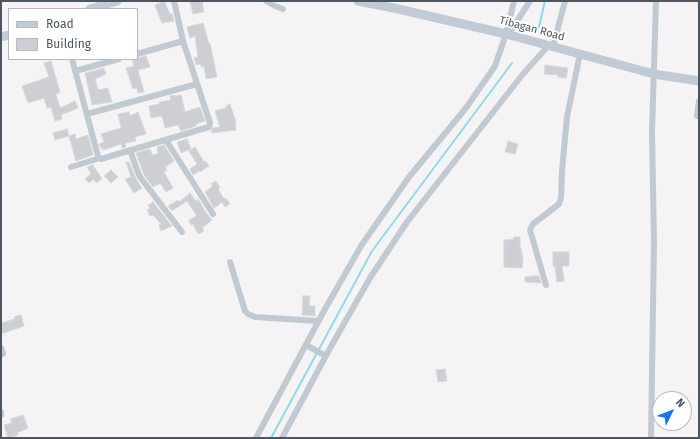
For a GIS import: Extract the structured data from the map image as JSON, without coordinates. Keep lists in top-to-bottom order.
{
  "streets": {
    "main road": ["Tibagan Road"]
  },
  "legend": ["Road", "Building"],
  "north": "top right"
}
